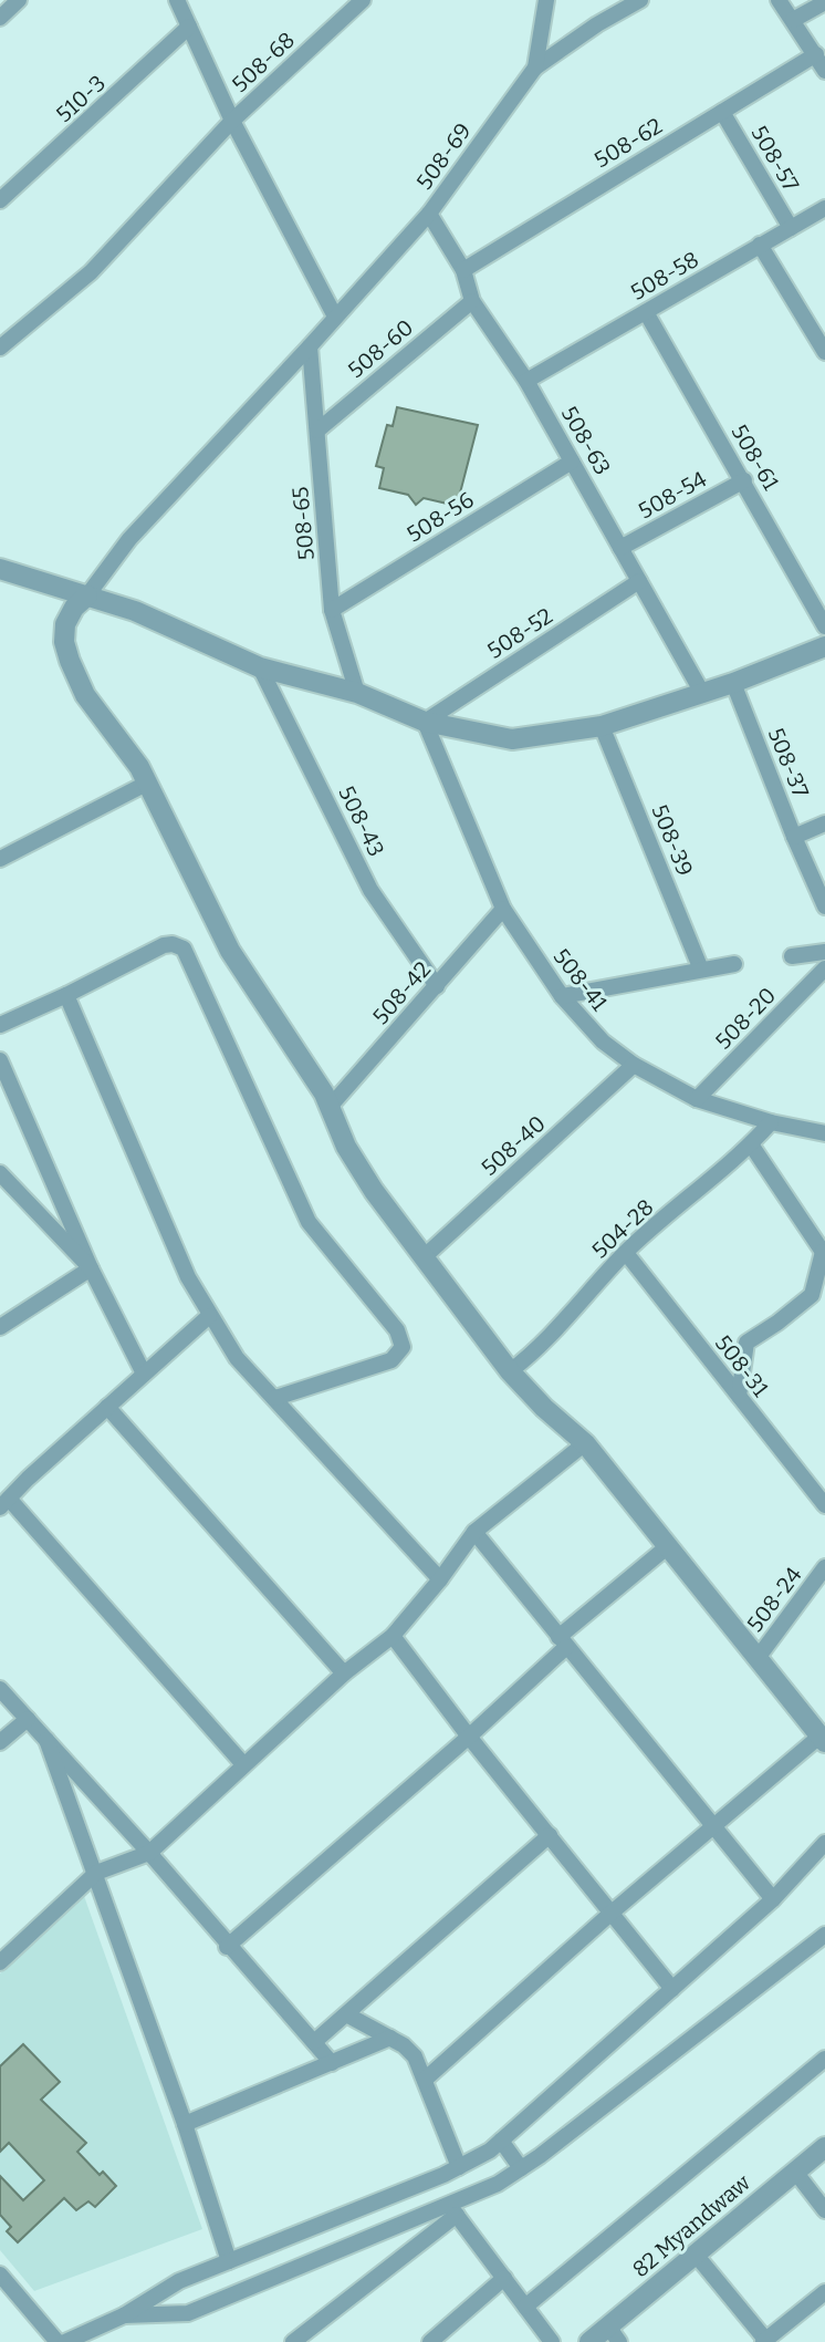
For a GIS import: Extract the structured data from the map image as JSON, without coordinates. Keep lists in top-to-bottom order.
{
  "streets": {
    "street": [
      "508-68",
      "510-3",
      "508-62",
      "508-69",
      "508-57",
      "508-58",
      "508-60",
      "508-63",
      "508-61",
      "508-54",
      "508-56",
      "508-65",
      "508-52",
      "508-37",
      "508-43",
      "508-39",
      "508-41",
      "508-42",
      "508-20",
      "508-40",
      "504-28",
      "508-31",
      "508-24",
      "82 Myandwaw"
    ]
  },
  "crossings": [
    ["508-62", "508-57"],
    ["508-62", "508-63"],
    ["508-69", "508-63"],
    ["508-69", "508-65"],
    ["508-57", "508-58"],
    ["508-58", "508-63"],
    ["508-58", "508-61"],
    ["508-60", "508-63"],
    ["508-60", "508-65"],
    ["508-63", "508-54"],
    ["508-63", "508-56"],
    ["508-63", "508-52"],
    ["508-61", "508-54"],
    ["508-56", "508-65"],
    ["508-52", "508-41"],
    ["508-43", "508-42"],
    ["508-41", "508-42"],
    ["508-41", "508-20"],
    ["508-41", "508-40"],
    ["508-41", "504-28"],
    ["504-28", "508-31"]
  ]
}
